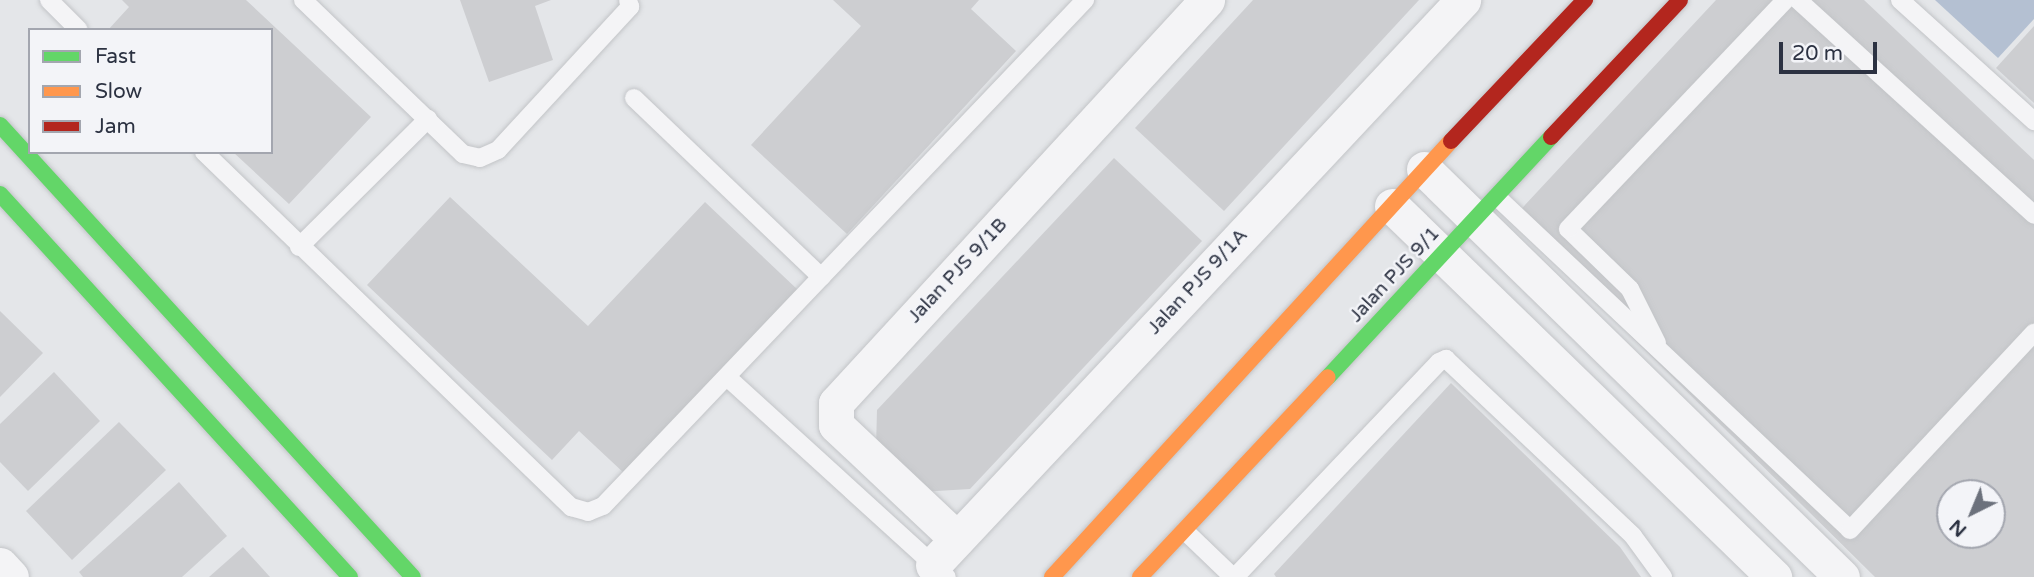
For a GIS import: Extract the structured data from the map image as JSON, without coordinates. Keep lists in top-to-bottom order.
{
  "streets": {
    "main road": ["Jalan PJS 9/1"],
    "street": ["Jalan PJS 9/1B", "Jalan PJS 9/1A"]
  },
  "crossings": [
    ["Jalan PJS 9/1B", "Jalan PJS 9/1A"]
  ],
  "legend": ["Fast", "Slow", "Jam"],
  "scale_bar": "20 m",
  "north": "bottom left"
}
